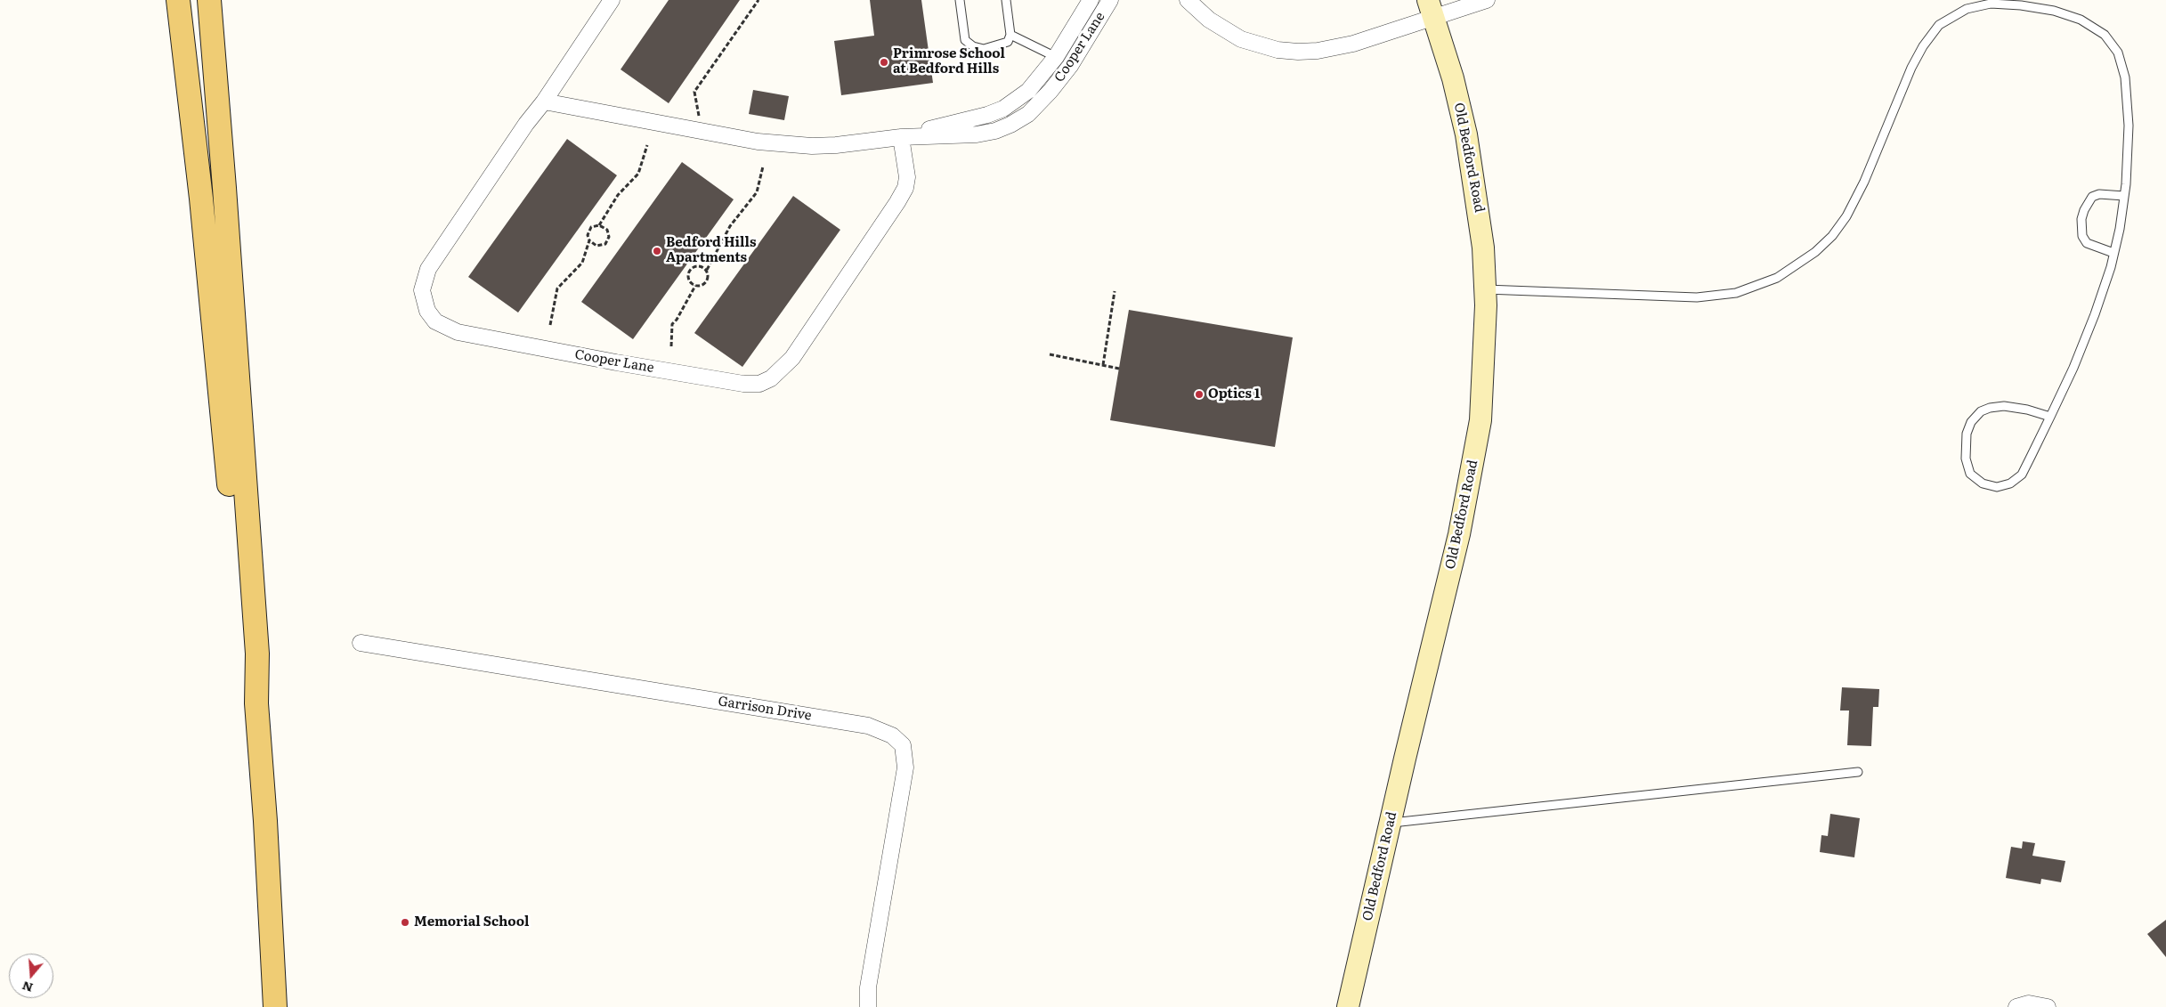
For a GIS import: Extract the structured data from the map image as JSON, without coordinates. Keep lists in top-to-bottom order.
{
  "streets": {
    "street": ["Cooper Lane", "Old Bedford Road", "Garrison Drive"]
  },
  "places": [
    "Primrose School at Bedford Hills",
    "Bedford Hills Apartments",
    "Optics 1",
    "Memorial School"
  ],
  "north": "bottom"
}
